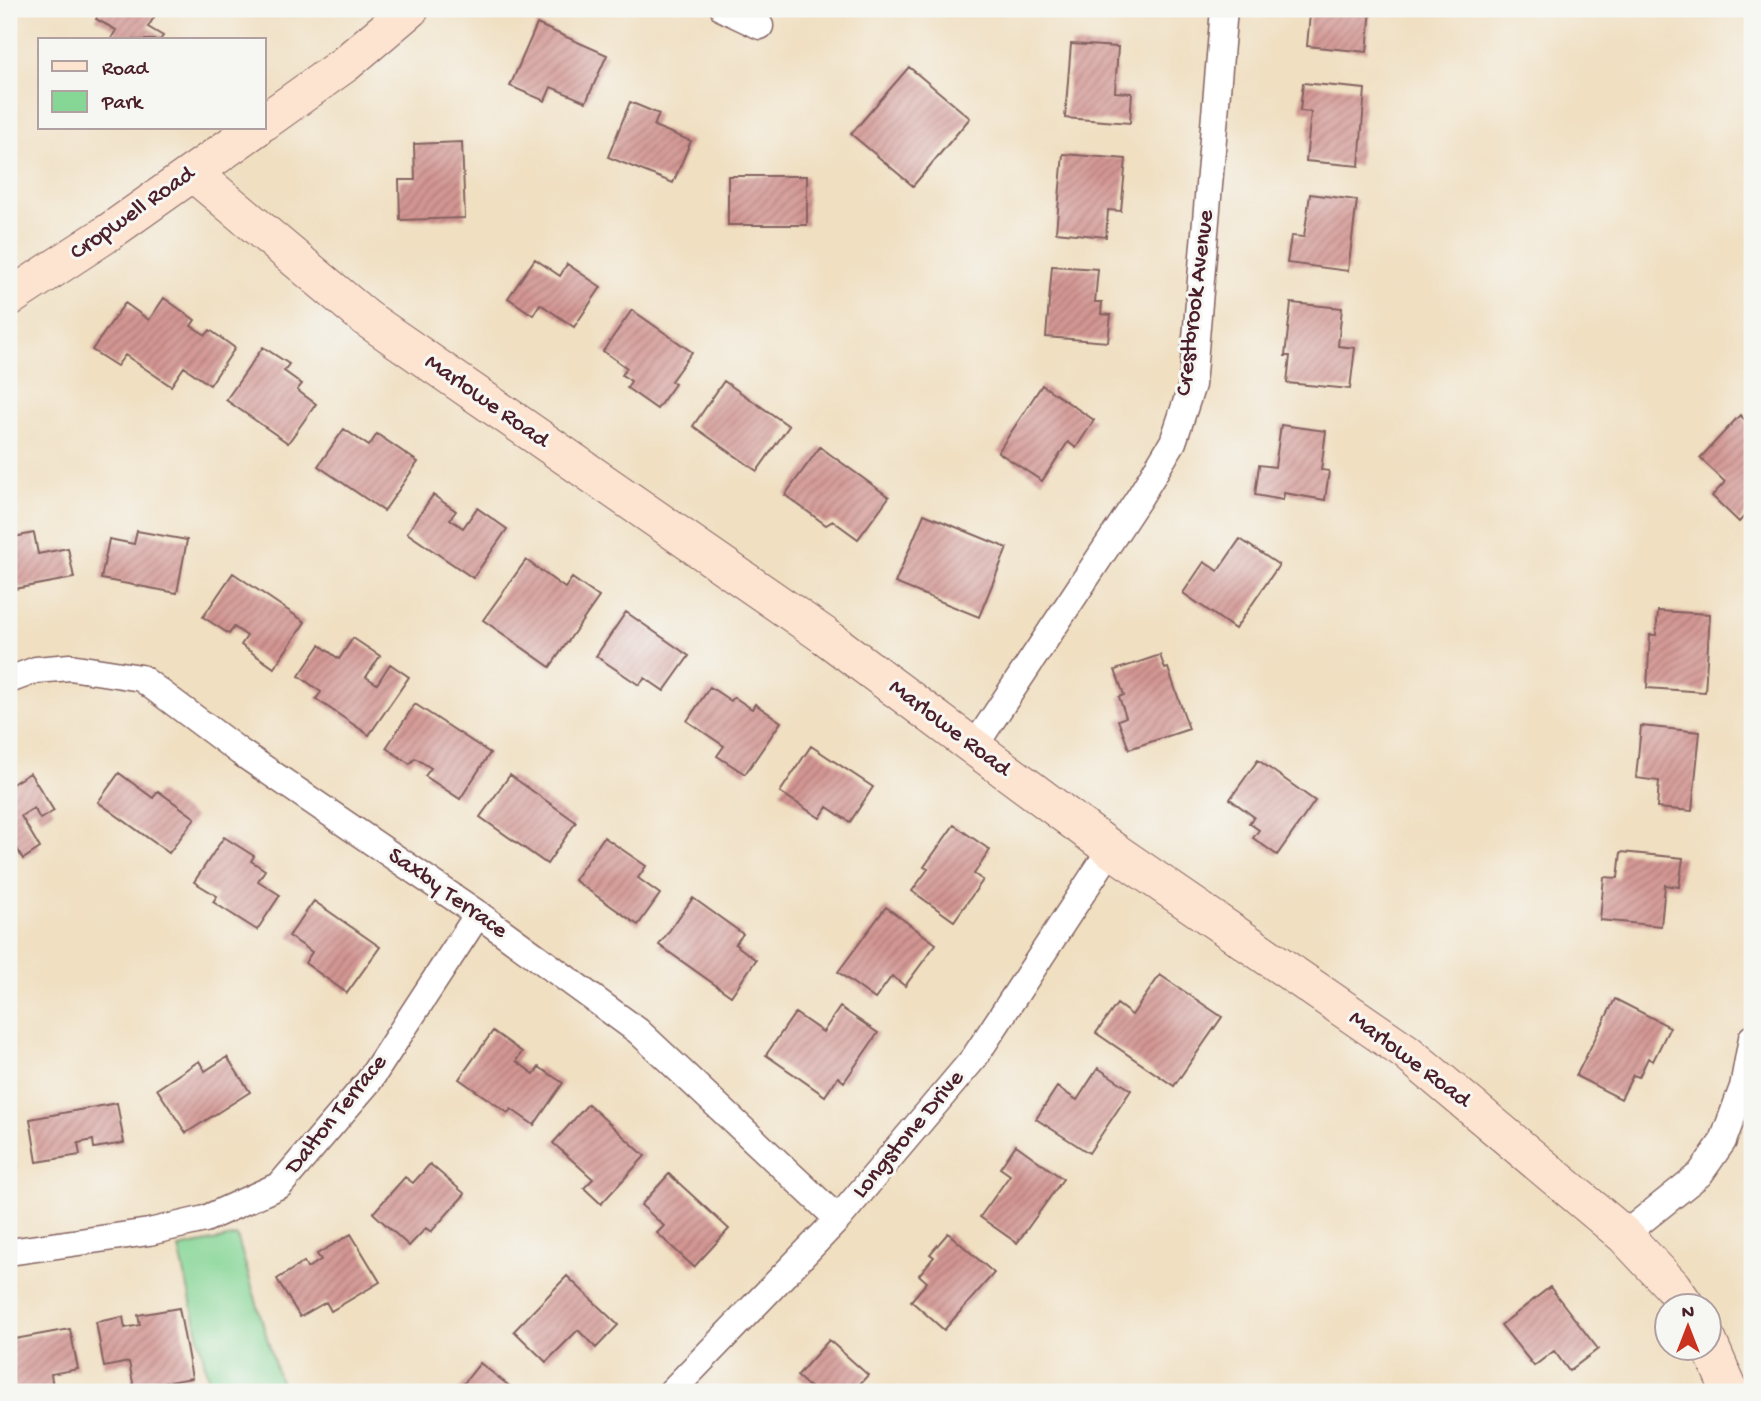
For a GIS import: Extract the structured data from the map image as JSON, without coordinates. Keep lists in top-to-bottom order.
{
  "streets": {
    "street": [
      "Cropwell Road",
      "Crestbrook Avenue",
      "Marlowe Road",
      "Saxby Terrace",
      "Dalton Terrace",
      "Longstone Drive"
    ]
  },
  "crossings": [
    ["Cropwell Road", "Marlowe Road"],
    ["Crestbrook Avenue", "Marlowe Road"],
    ["Marlowe Road", "Longstone Drive"],
    ["Saxby Terrace", "Dalton Terrace"],
    ["Saxby Terrace", "Longstone Drive"]
  ],
  "legend": ["Road", "Park"],
  "north": "top"
}
